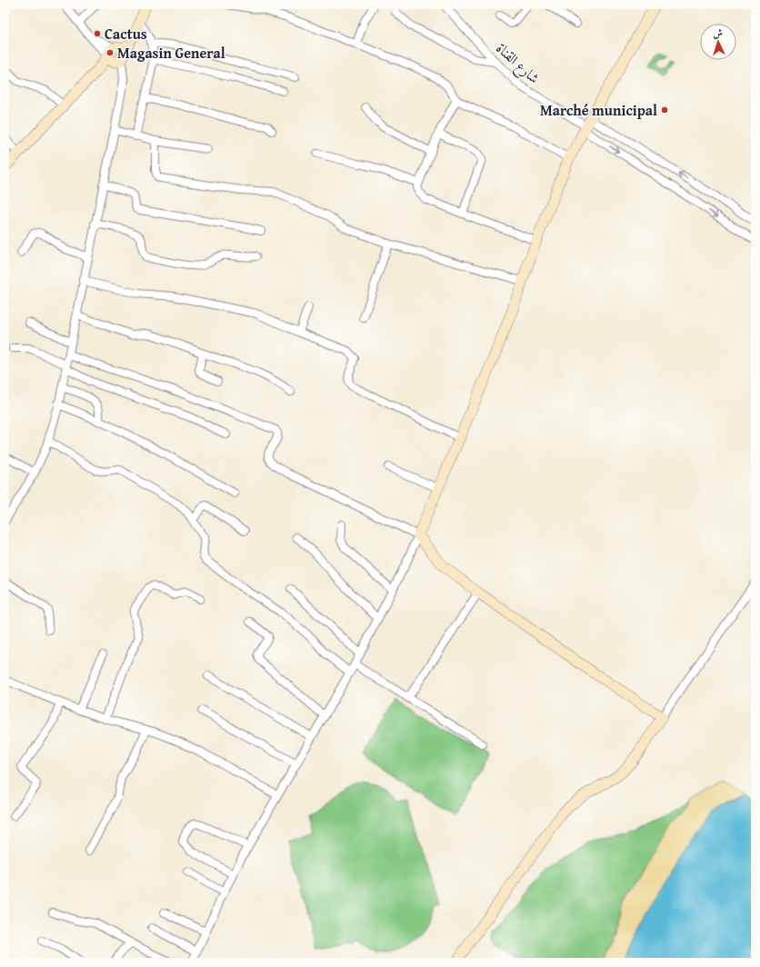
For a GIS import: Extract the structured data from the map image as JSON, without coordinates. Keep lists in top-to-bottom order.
{
  "streets": {
    "street": ["شارع القناة"]
  },
  "places": ["Cactus", "Magasin General", "Marché municipal"],
  "north": "top"
}
